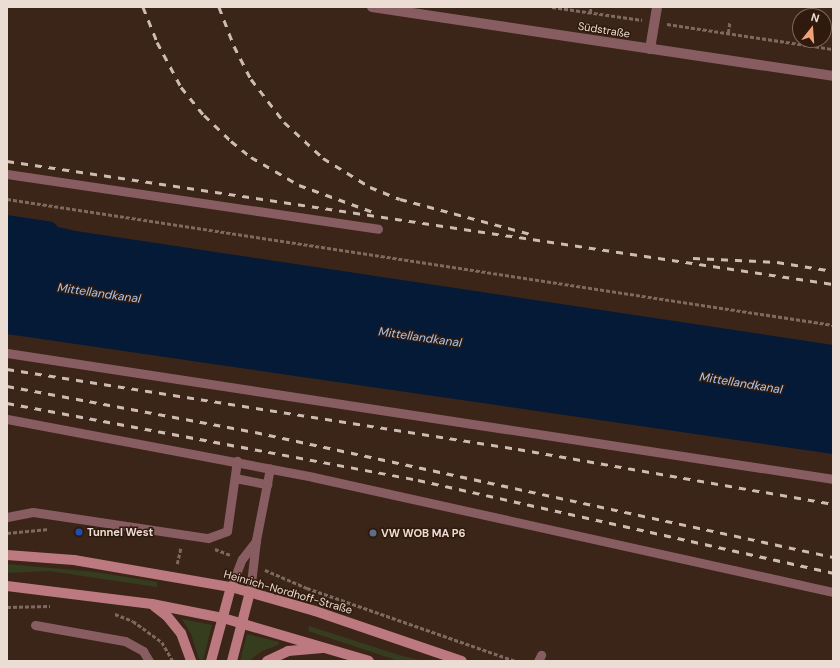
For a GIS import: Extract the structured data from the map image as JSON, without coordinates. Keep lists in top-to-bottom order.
{
  "streets": {
    "main road": ["Heinrich-Nordhoff-Straße"],
    "street": ["Südstraße"]
  },
  "water": ["Mittellandkanal"],
  "places": ["Tunnel West", "VW WOB MA P6"],
  "north": "top"
}
